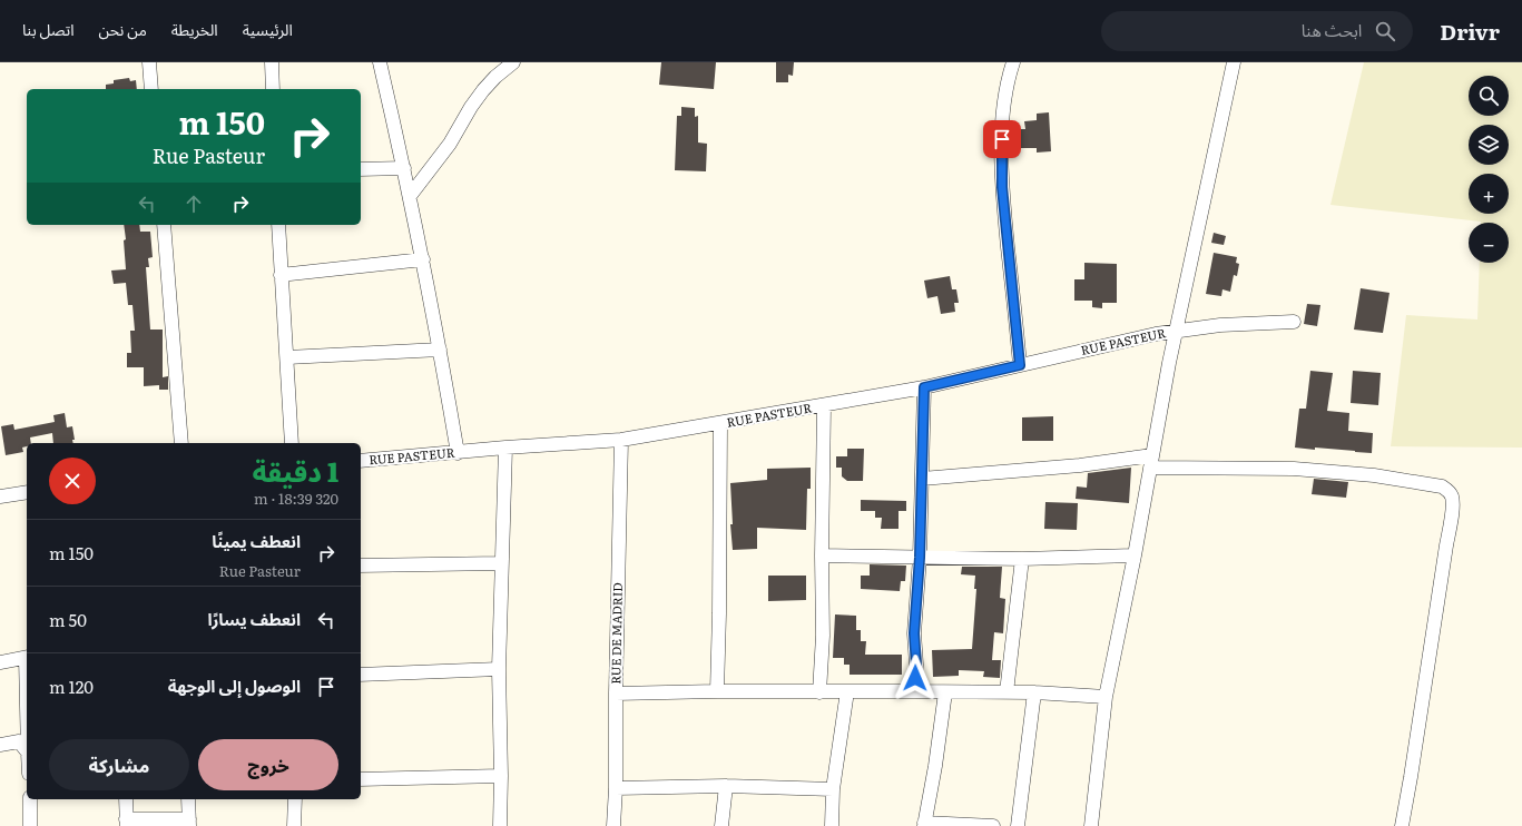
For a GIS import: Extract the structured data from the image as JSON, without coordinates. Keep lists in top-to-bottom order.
{
  "streets": {
    "street": ["RUE PASTEUR", "RUE DE MADRID"]
  },
  "crossings": [
    ["RUE PASTEUR", "RUE DE MADRID"]
  ],
  "page": {
    "header": "Drivr",
    "search": "ابحث هنا",
    "nav": [
      "الرئيسية",
      "الخريطة",
      "من نحن",
      "اتصل بنا"
    ],
    "map_buttons": ["+", "−"],
    "turn": ["150 m", "Rue Pasteur"],
    "heading": ["1 دقيقة", "320 m · 18:39"],
    "list": [
      {
        "name": "انعطف يمينًا",
        "note": "Rue Pasteur",
        "value": "150 m"
      },
      {
        "name": "انعطف يسارًا",
        "value": "50 m"
      },
      {
        "name": "الوصول إلى الوجهة",
        "value": "120 m"
      }
    ],
    "buttons": ["خروج", "مشاركة"]
  }
}
